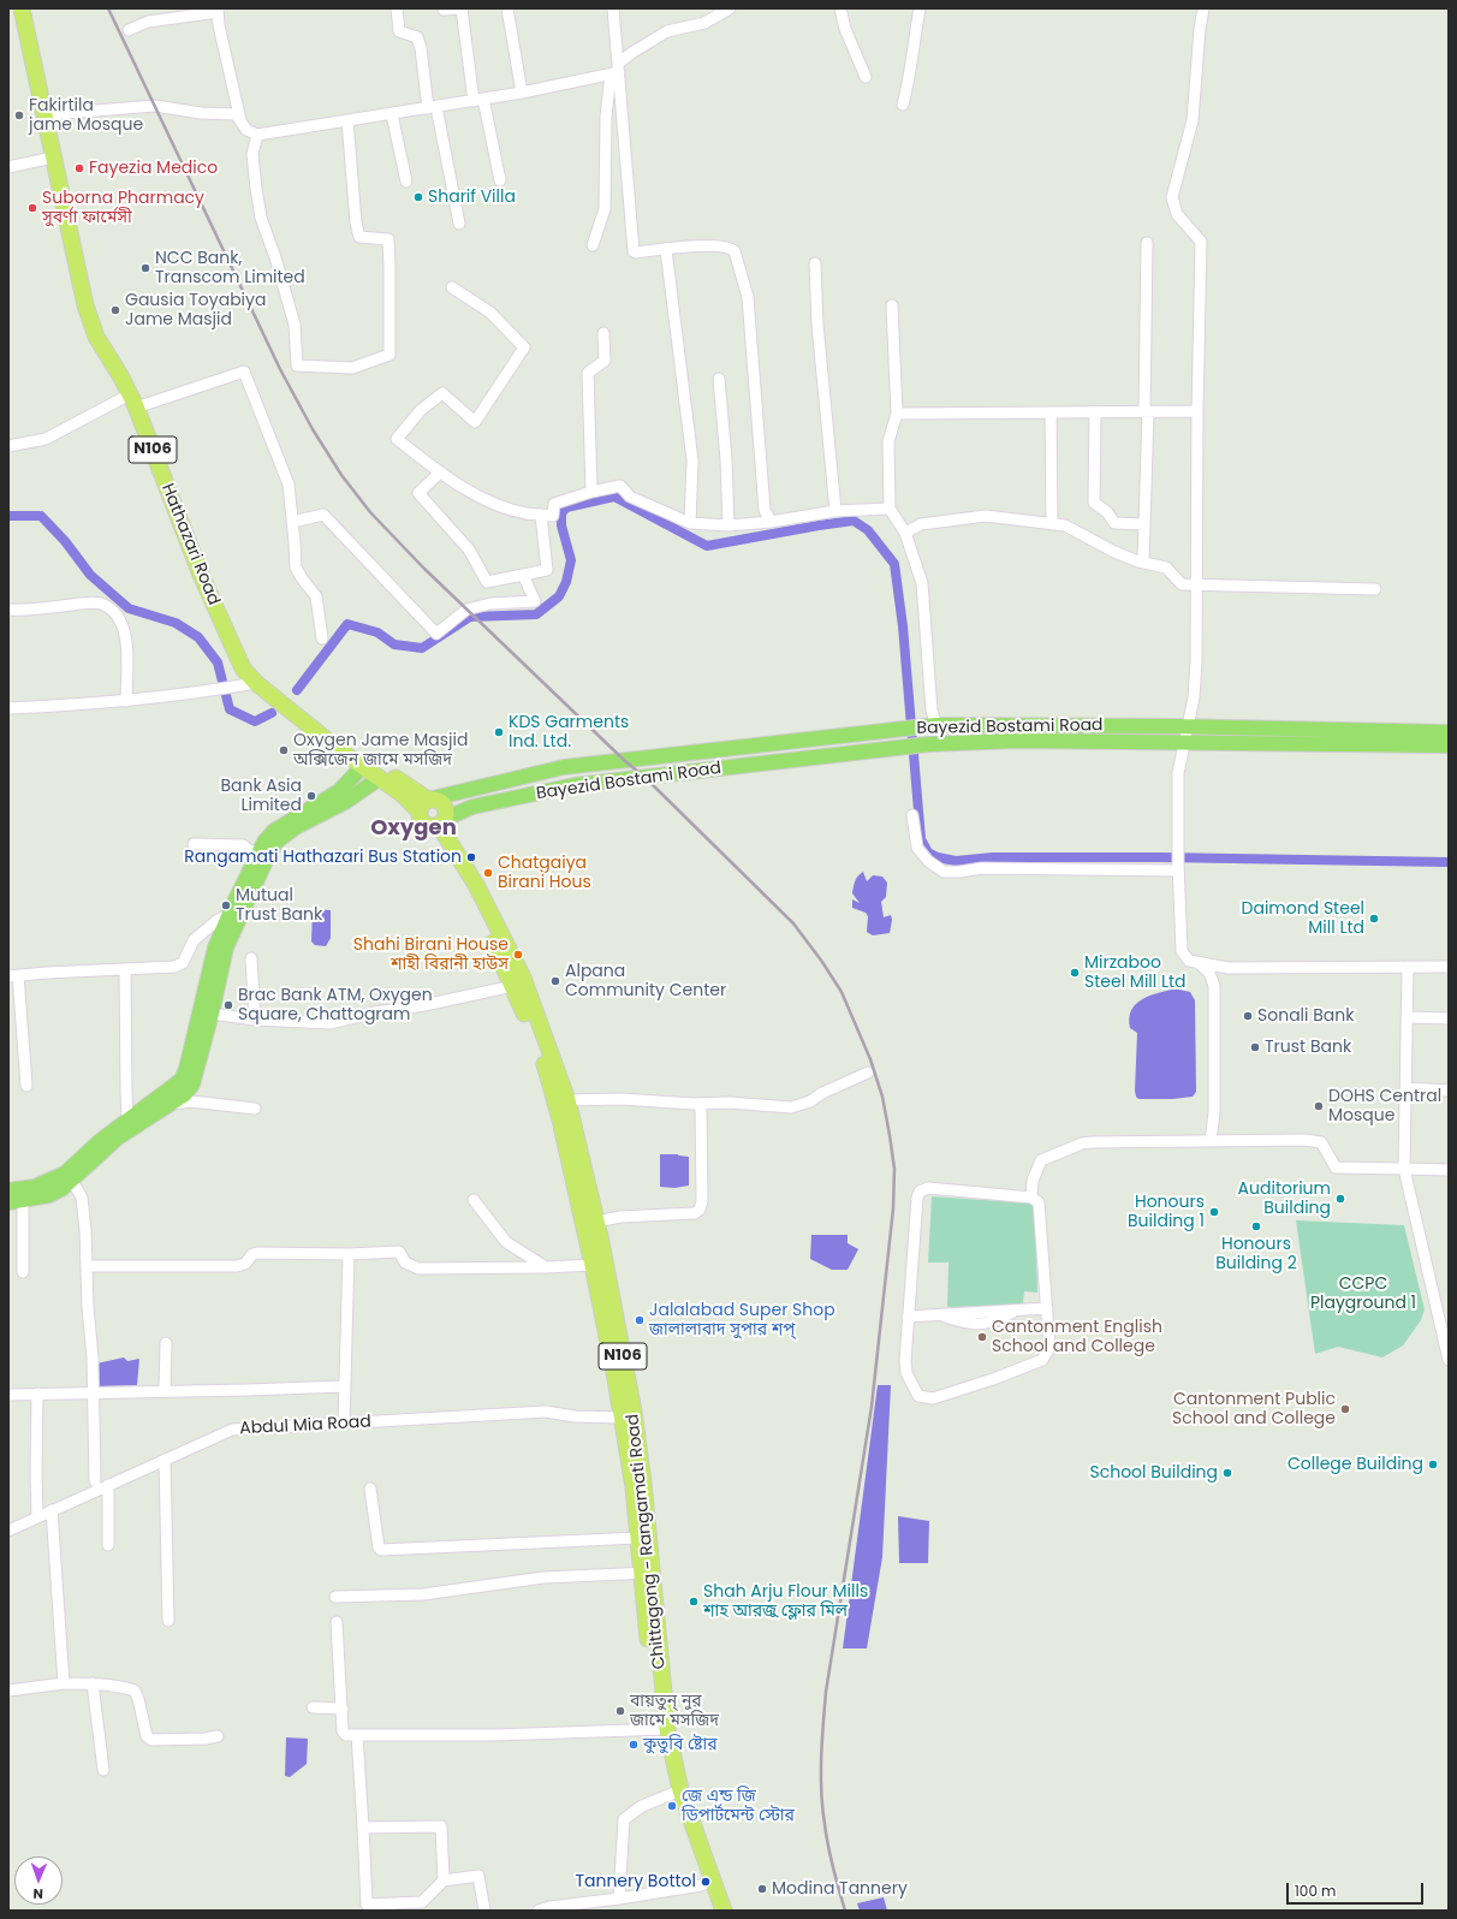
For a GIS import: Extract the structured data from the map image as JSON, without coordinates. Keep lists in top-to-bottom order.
{
  "streets": {
    "highway": ["N106", "Hathazari Road", "Chittagong - Rangamati Road"],
    "main road": ["Bayezid Bostami Road"],
    "street": ["Abdul Mia Road"]
  },
  "crossings": [
    ["Hathazari Road", "Bayezid Bostami Road"],
    ["Hathazari Road", "Chittagong - Rangamati Road"],
    ["Bayezid Bostami Road", "Chittagong - Rangamati Road"],
    ["Abdul Mia Road", "Chittagong - Rangamati Road"]
  ],
  "districts": ["Oxygen"],
  "parks": ["CCPC Playground 1"],
  "places": [
    "Fakirtila jame Mosque",
    "Fayezia Medico",
    "Sharif Villa",
    "Suborna Pharmacy সুবর্ণা ফার্মেসী",
    "NCC Bank, Transcom Limited",
    "Gausia Toyabiya Jame Masjid",
    "KDS Garments Ind. Ltd.",
    "Oxygen Jame Masjid অক্সিজেন জামে মসজিদ",
    "Bank Asia Limited",
    "Rangamati Hathazari Bus Station",
    "Chatgaiya Birani Hous",
    "Mutual Trust Bank",
    "Daimond Steel Mill Ltd",
    "Shahi Birani House শাহী বিরানী হাউস",
    "Mirzaboo Steel Mill Ltd",
    "Alpana Community Center",
    "Brac Bank ATM, Oxygen Square, Chattogram",
    "Sonali Bank",
    "Trust Bank",
    "DOHS Central Mosque",
    "Auditorium Building",
    "Honours Building 1",
    "Honours Building 2",
    "Jalalabad Super Shop জালালাবাদ সুপার শপ্",
    "Cantonment English School and College",
    "Cantonment Public School and College",
    "College Building",
    "School Building",
    "Shah Arju Flour Mills শাহ আরজু ফ্লোর মিল",
    "বায়তুন্ নুর জামে মসজিদ",
    "কুতুবি ষ্টোর",
    "জে এন্ড জি ডিপার্টমেন্ট স্টোর",
    "Tannery Bottol",
    "Modina Tannery"
  ],
  "scale_bar": "100 m",
  "north": "bottom"
}
